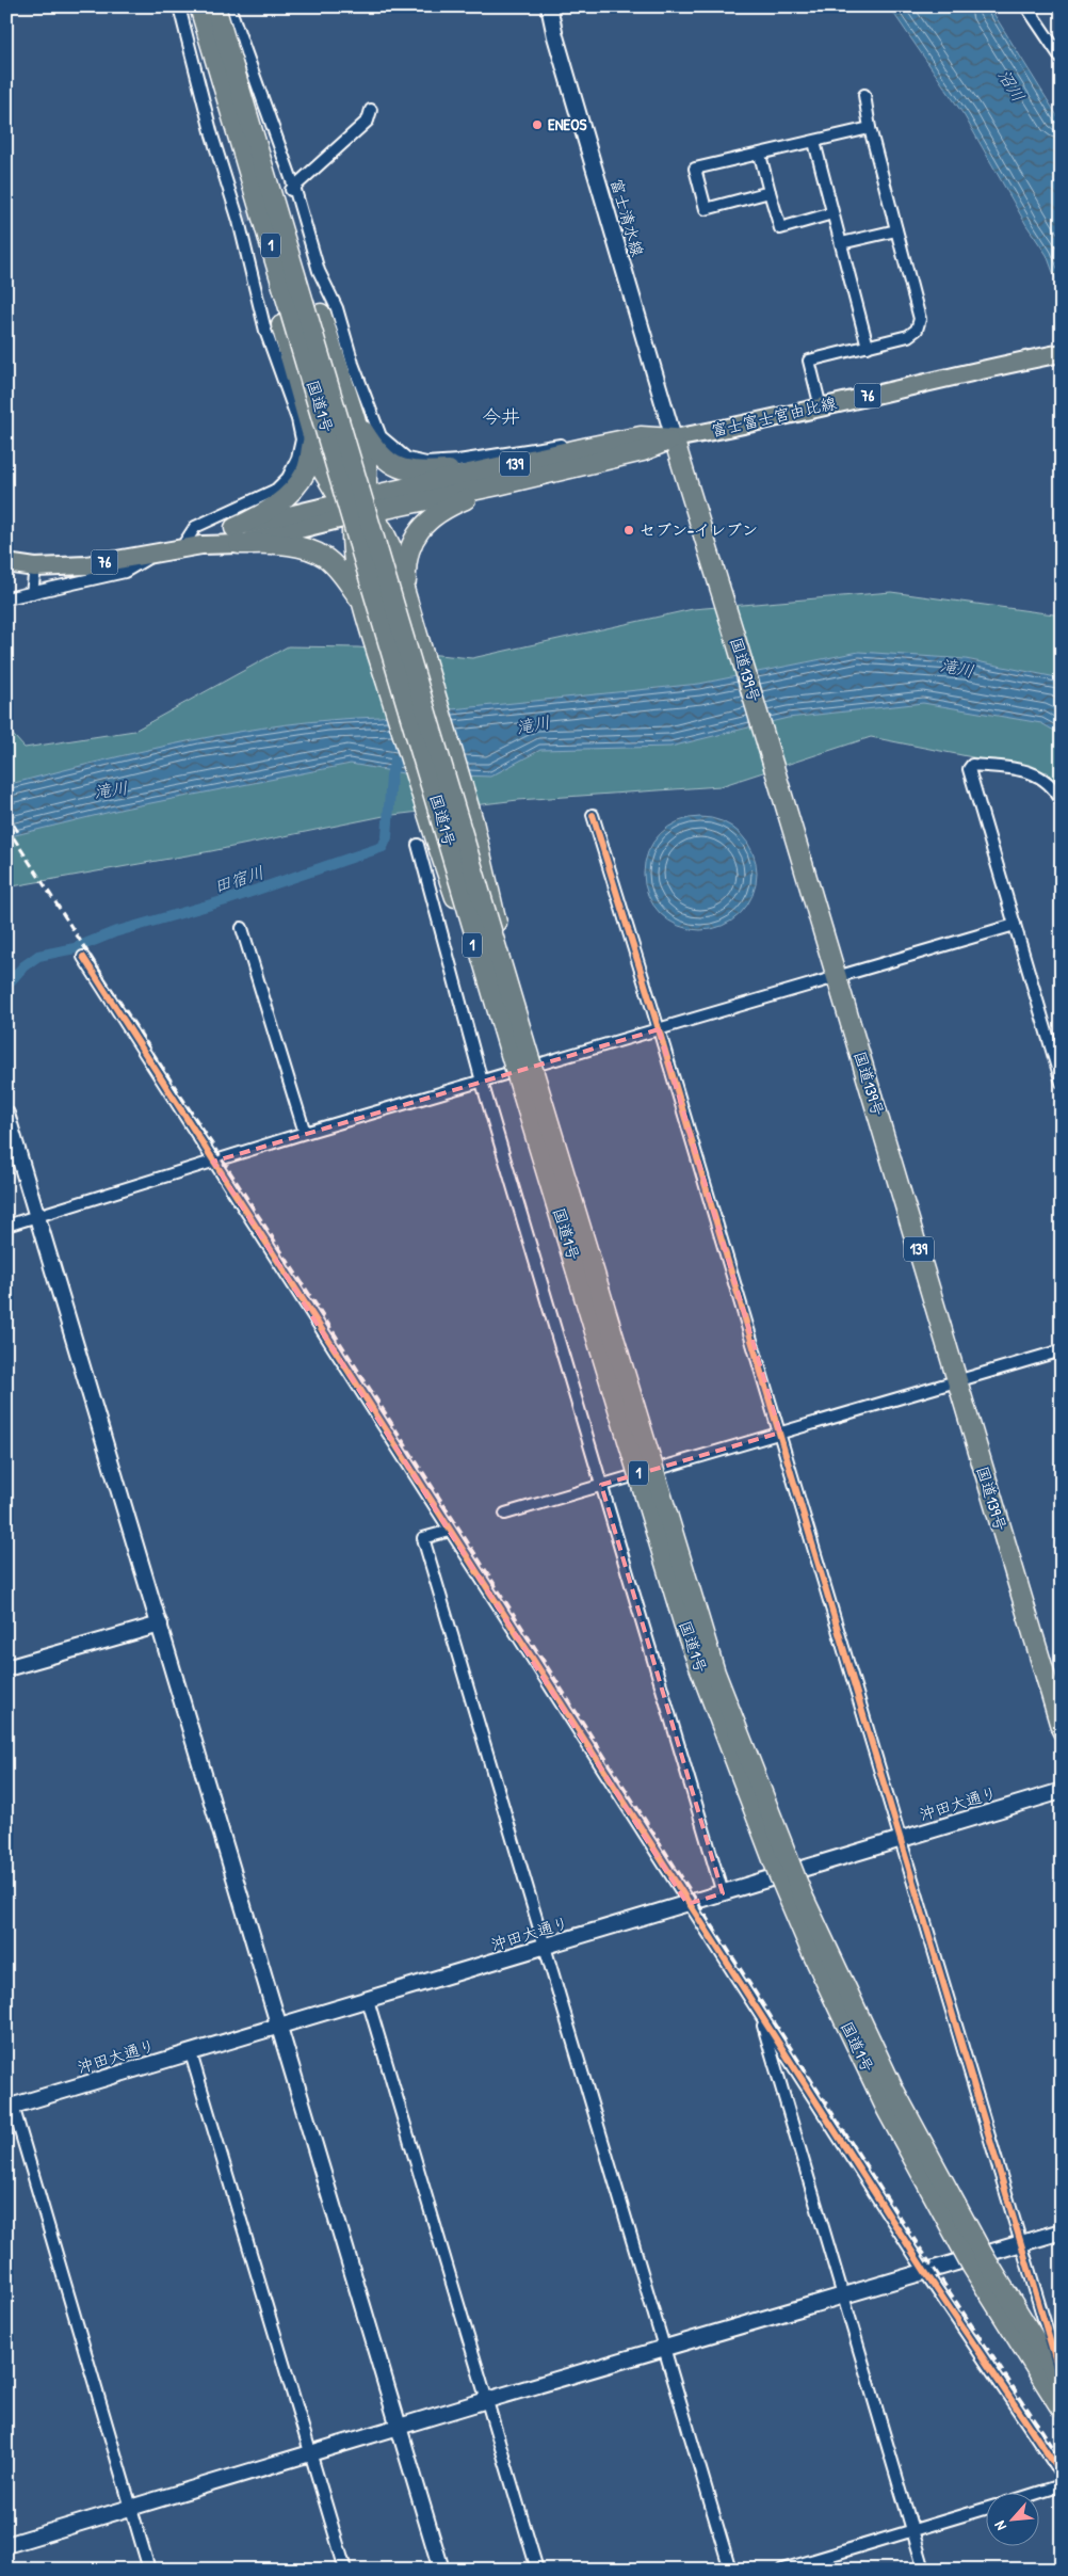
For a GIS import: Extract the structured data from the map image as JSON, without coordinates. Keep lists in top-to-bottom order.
{
  "streets": {
    "highway": [
      "1",
      "国道1号",
      "139",
      "国道139号"
    ],
    "main road": ["76", "富士富士宮由比線"],
    "street": ["富士清水線", "沖田大通り"]
  },
  "crossings": [
    ["富士清水線", "富士富士宮由比線"],
    ["富士清水線", "139"],
    ["富士清水線", "国道139号"],
    ["1", "76"],
    ["1", "国道1号"],
    ["1", "139"],
    ["76", "139"],
    ["富士富士宮由比線", "139"],
    ["富士富士宮由比線", "国道139号"],
    ["139", "国道139号"]
  ],
  "districts": ["今井"],
  "water": ["沼川", "滝川", "田宿川"],
  "places": ["ENEOS", "セブン-イレブン"],
  "north": "bottom left"
}
